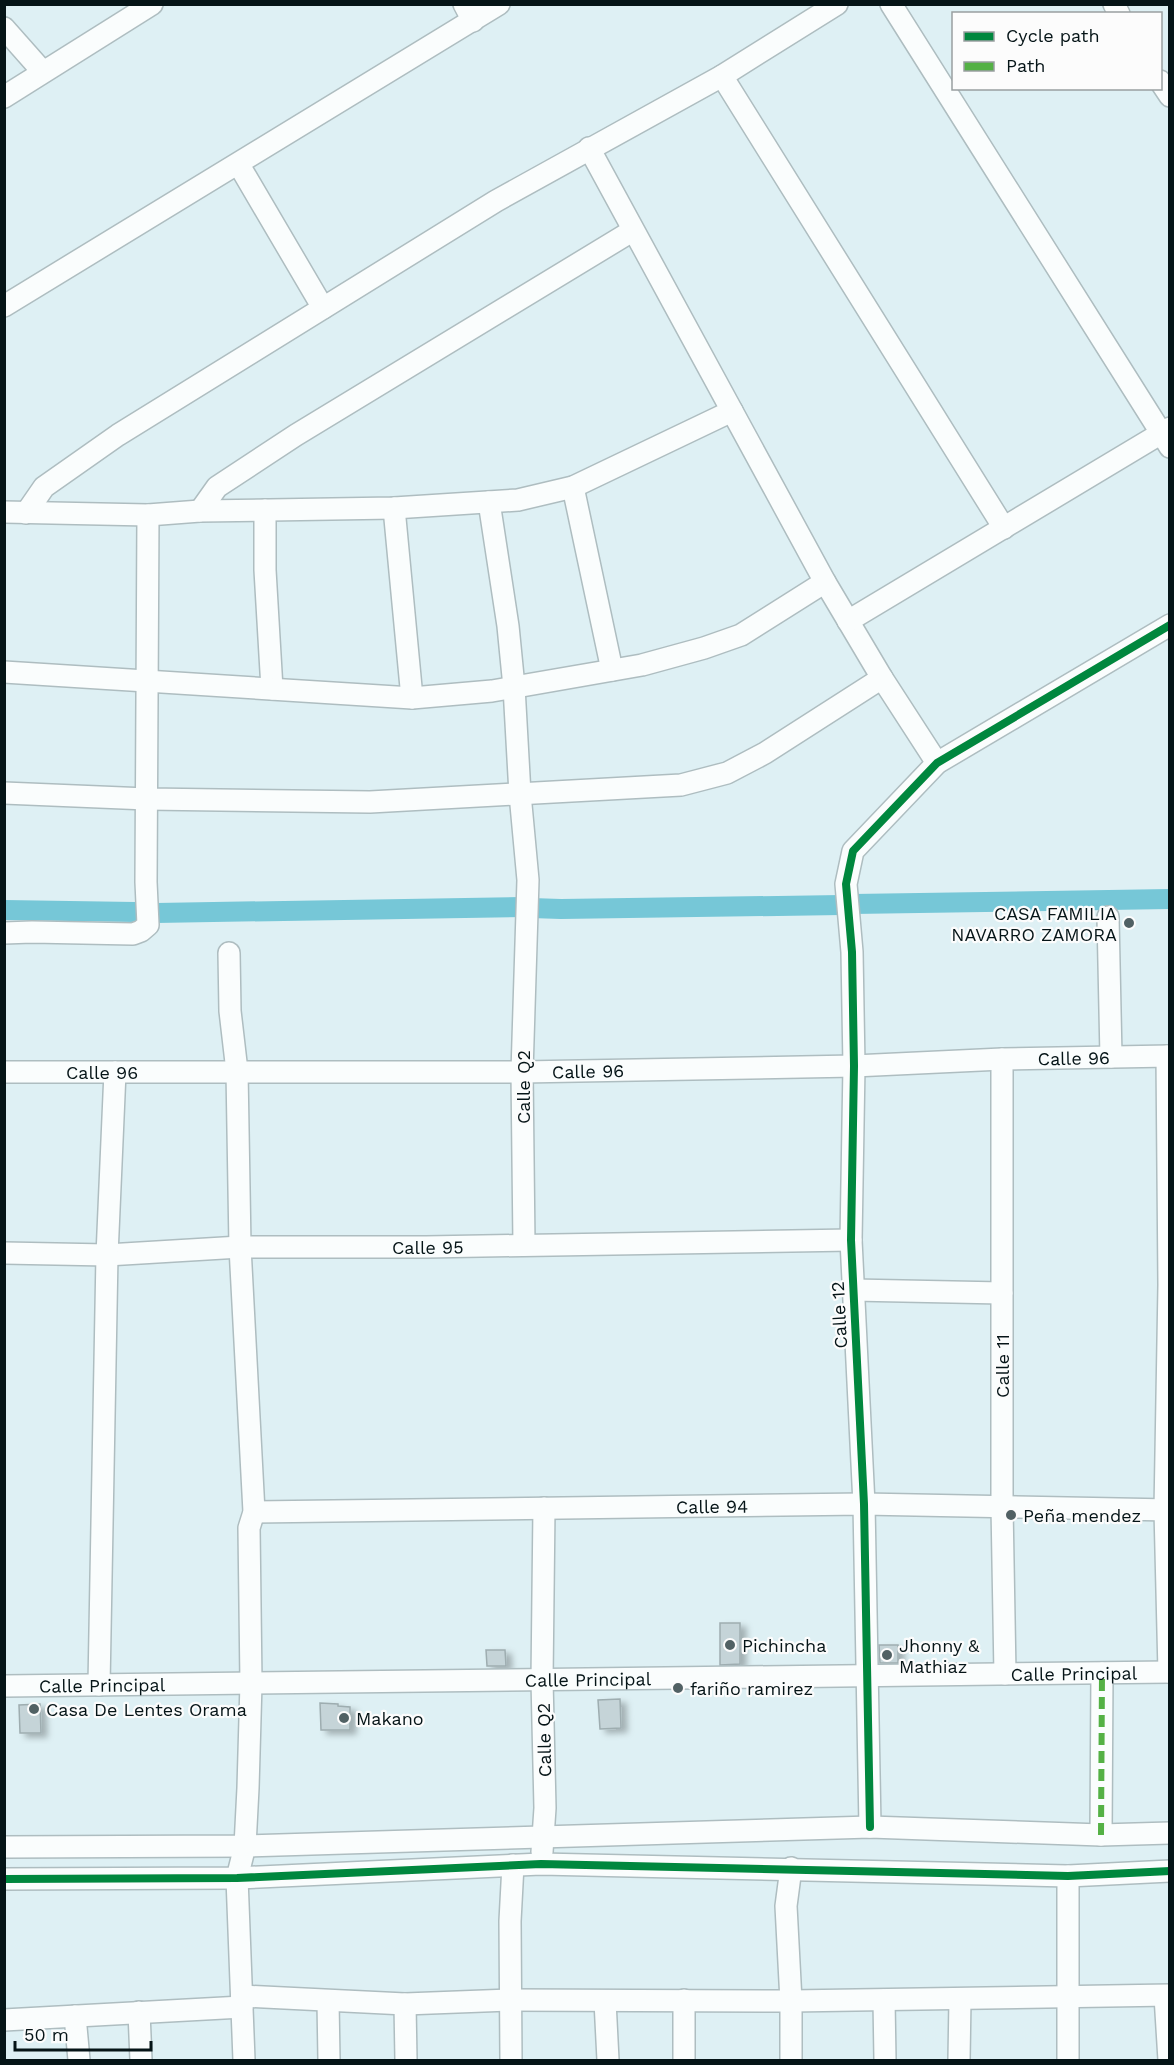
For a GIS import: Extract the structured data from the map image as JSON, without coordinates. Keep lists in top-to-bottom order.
{
  "streets": {
    "street": [
      "Calle 96",
      "Calle Q2",
      "Calle 95",
      "Calle 12",
      "Calle 11",
      "Calle 94",
      "Calle Principal"
    ]
  },
  "crossings": [
    ["Calle 96", "Calle Q2"],
    ["Calle 96", "Calle 12"],
    ["Calle 96", "Calle 11"],
    ["Calle Q2", "Calle 95"],
    ["Calle Q2", "Calle 94"],
    ["Calle Q2", "Calle Principal"],
    ["Calle 95", "Calle 12"],
    ["Calle 12", "Calle 94"],
    ["Calle 12", "Calle Principal"],
    ["Calle 11", "Calle 94"],
    ["Calle 11", "Calle Principal"]
  ],
  "places": [
    "CASA FAMILIA NAVARRO ZAMORA",
    "Peña mendez",
    "Pichincha",
    "Jhonny & Mathiaz",
    "fariño ramirez",
    "Casa De Lentes Orama",
    "Makano"
  ],
  "legend": ["Cycle path", "Path"],
  "scale_bar": "50 m"
}
